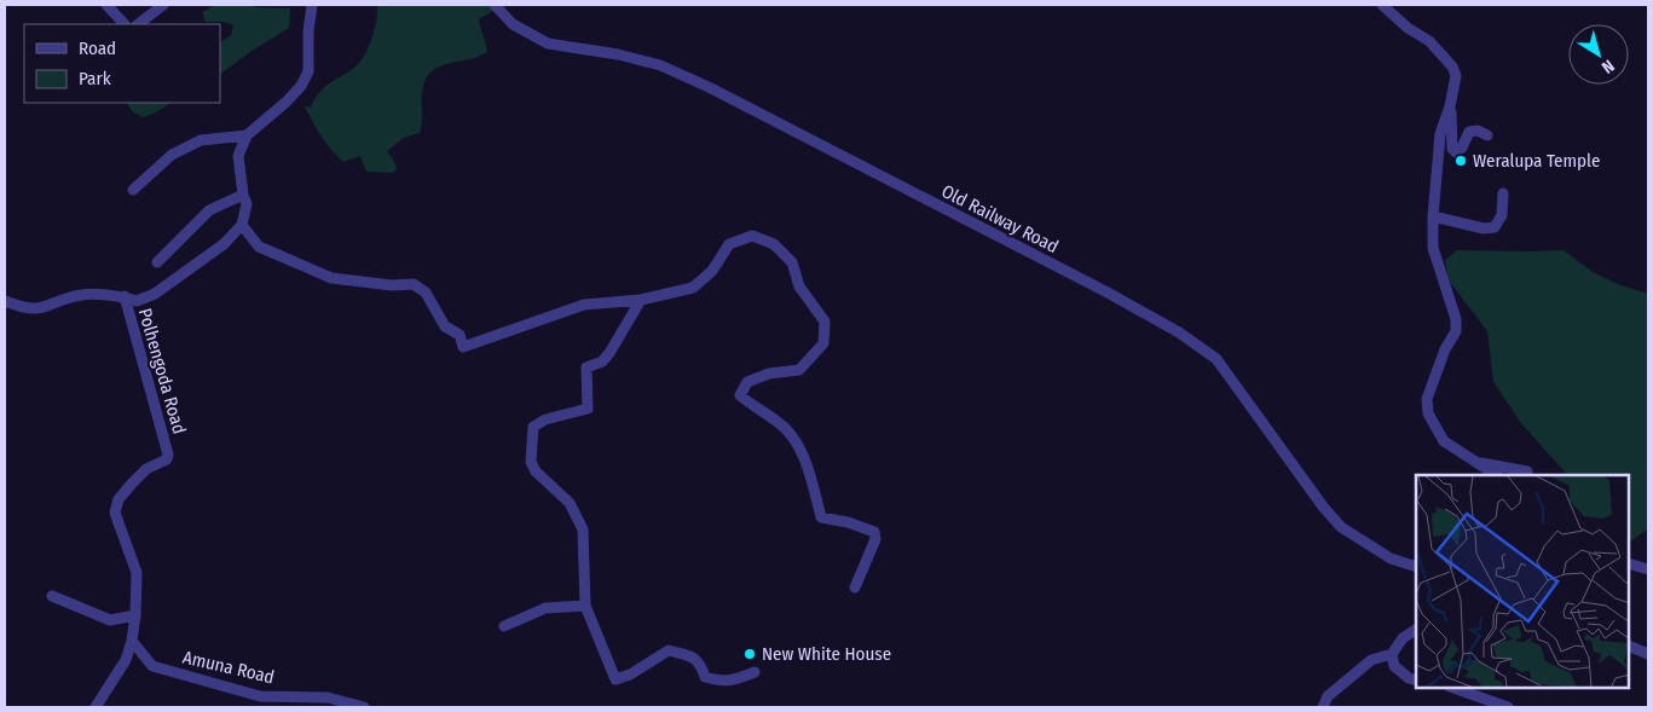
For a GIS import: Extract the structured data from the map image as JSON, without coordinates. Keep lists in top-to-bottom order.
{
  "streets": {
    "street": ["Old Railway Road", "Polhengoda Road", "Amuna Road"]
  },
  "crossings": [
    ["Polhengoda Road", "Amuna Road"]
  ],
  "places": ["Weralupa Temple", "New White House"],
  "legend": ["Road", "Park"],
  "north": "bottom right"
}
